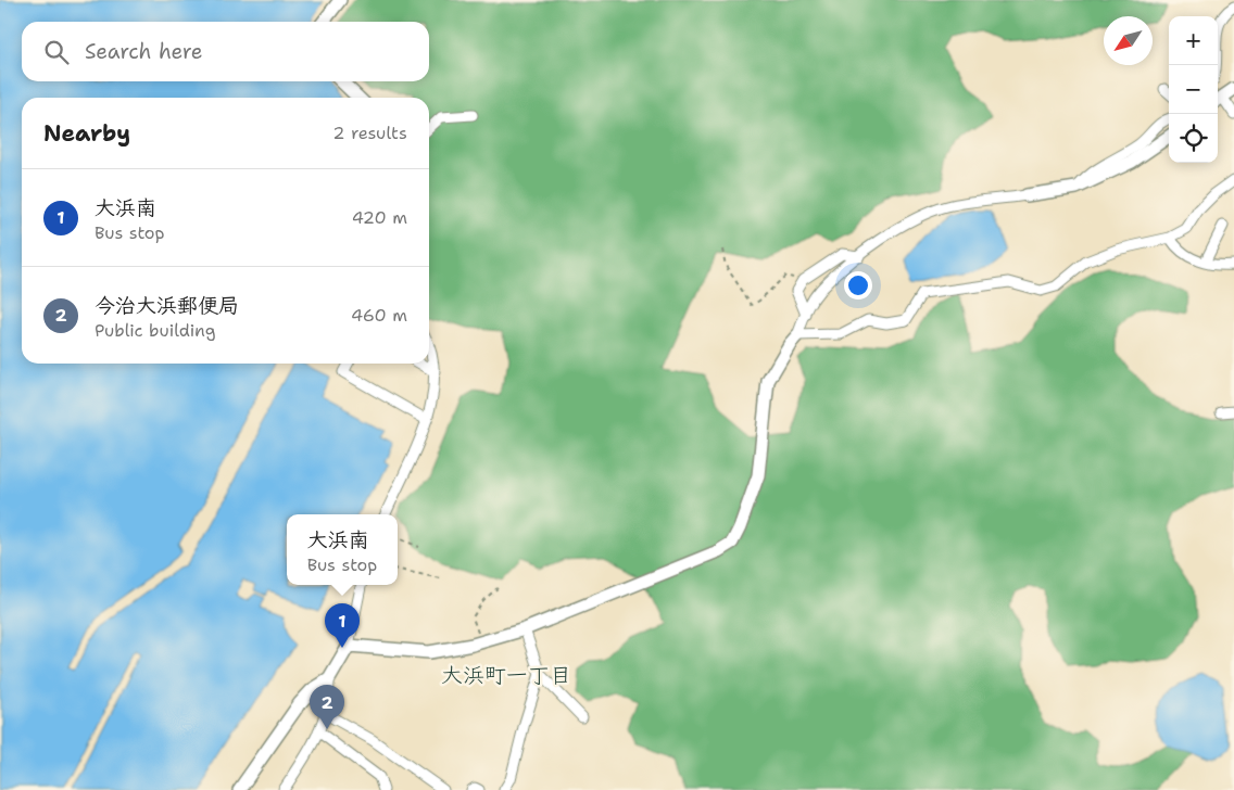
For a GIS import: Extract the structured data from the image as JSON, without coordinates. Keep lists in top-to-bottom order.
{
  "districts": ["大浜町一丁目"],
  "north": "bottom left",
  "page": {
    "map_buttons": ["+", "−"],
    "search": "Search here",
    "heading": ["Nearby", "2 results"],
    "list": [
      {
        "mark": "1",
        "name": "大浜南",
        "note": "Bus stop",
        "value": "420 m"
      },
      {
        "mark": "2",
        "name": "今治大浜郵便局",
        "note": "Public building",
        "value": "460 m"
      }
    ],
    "popup": ["大浜南", "Bus stop"],
    "pins": ["1", "2"]
  }
}
